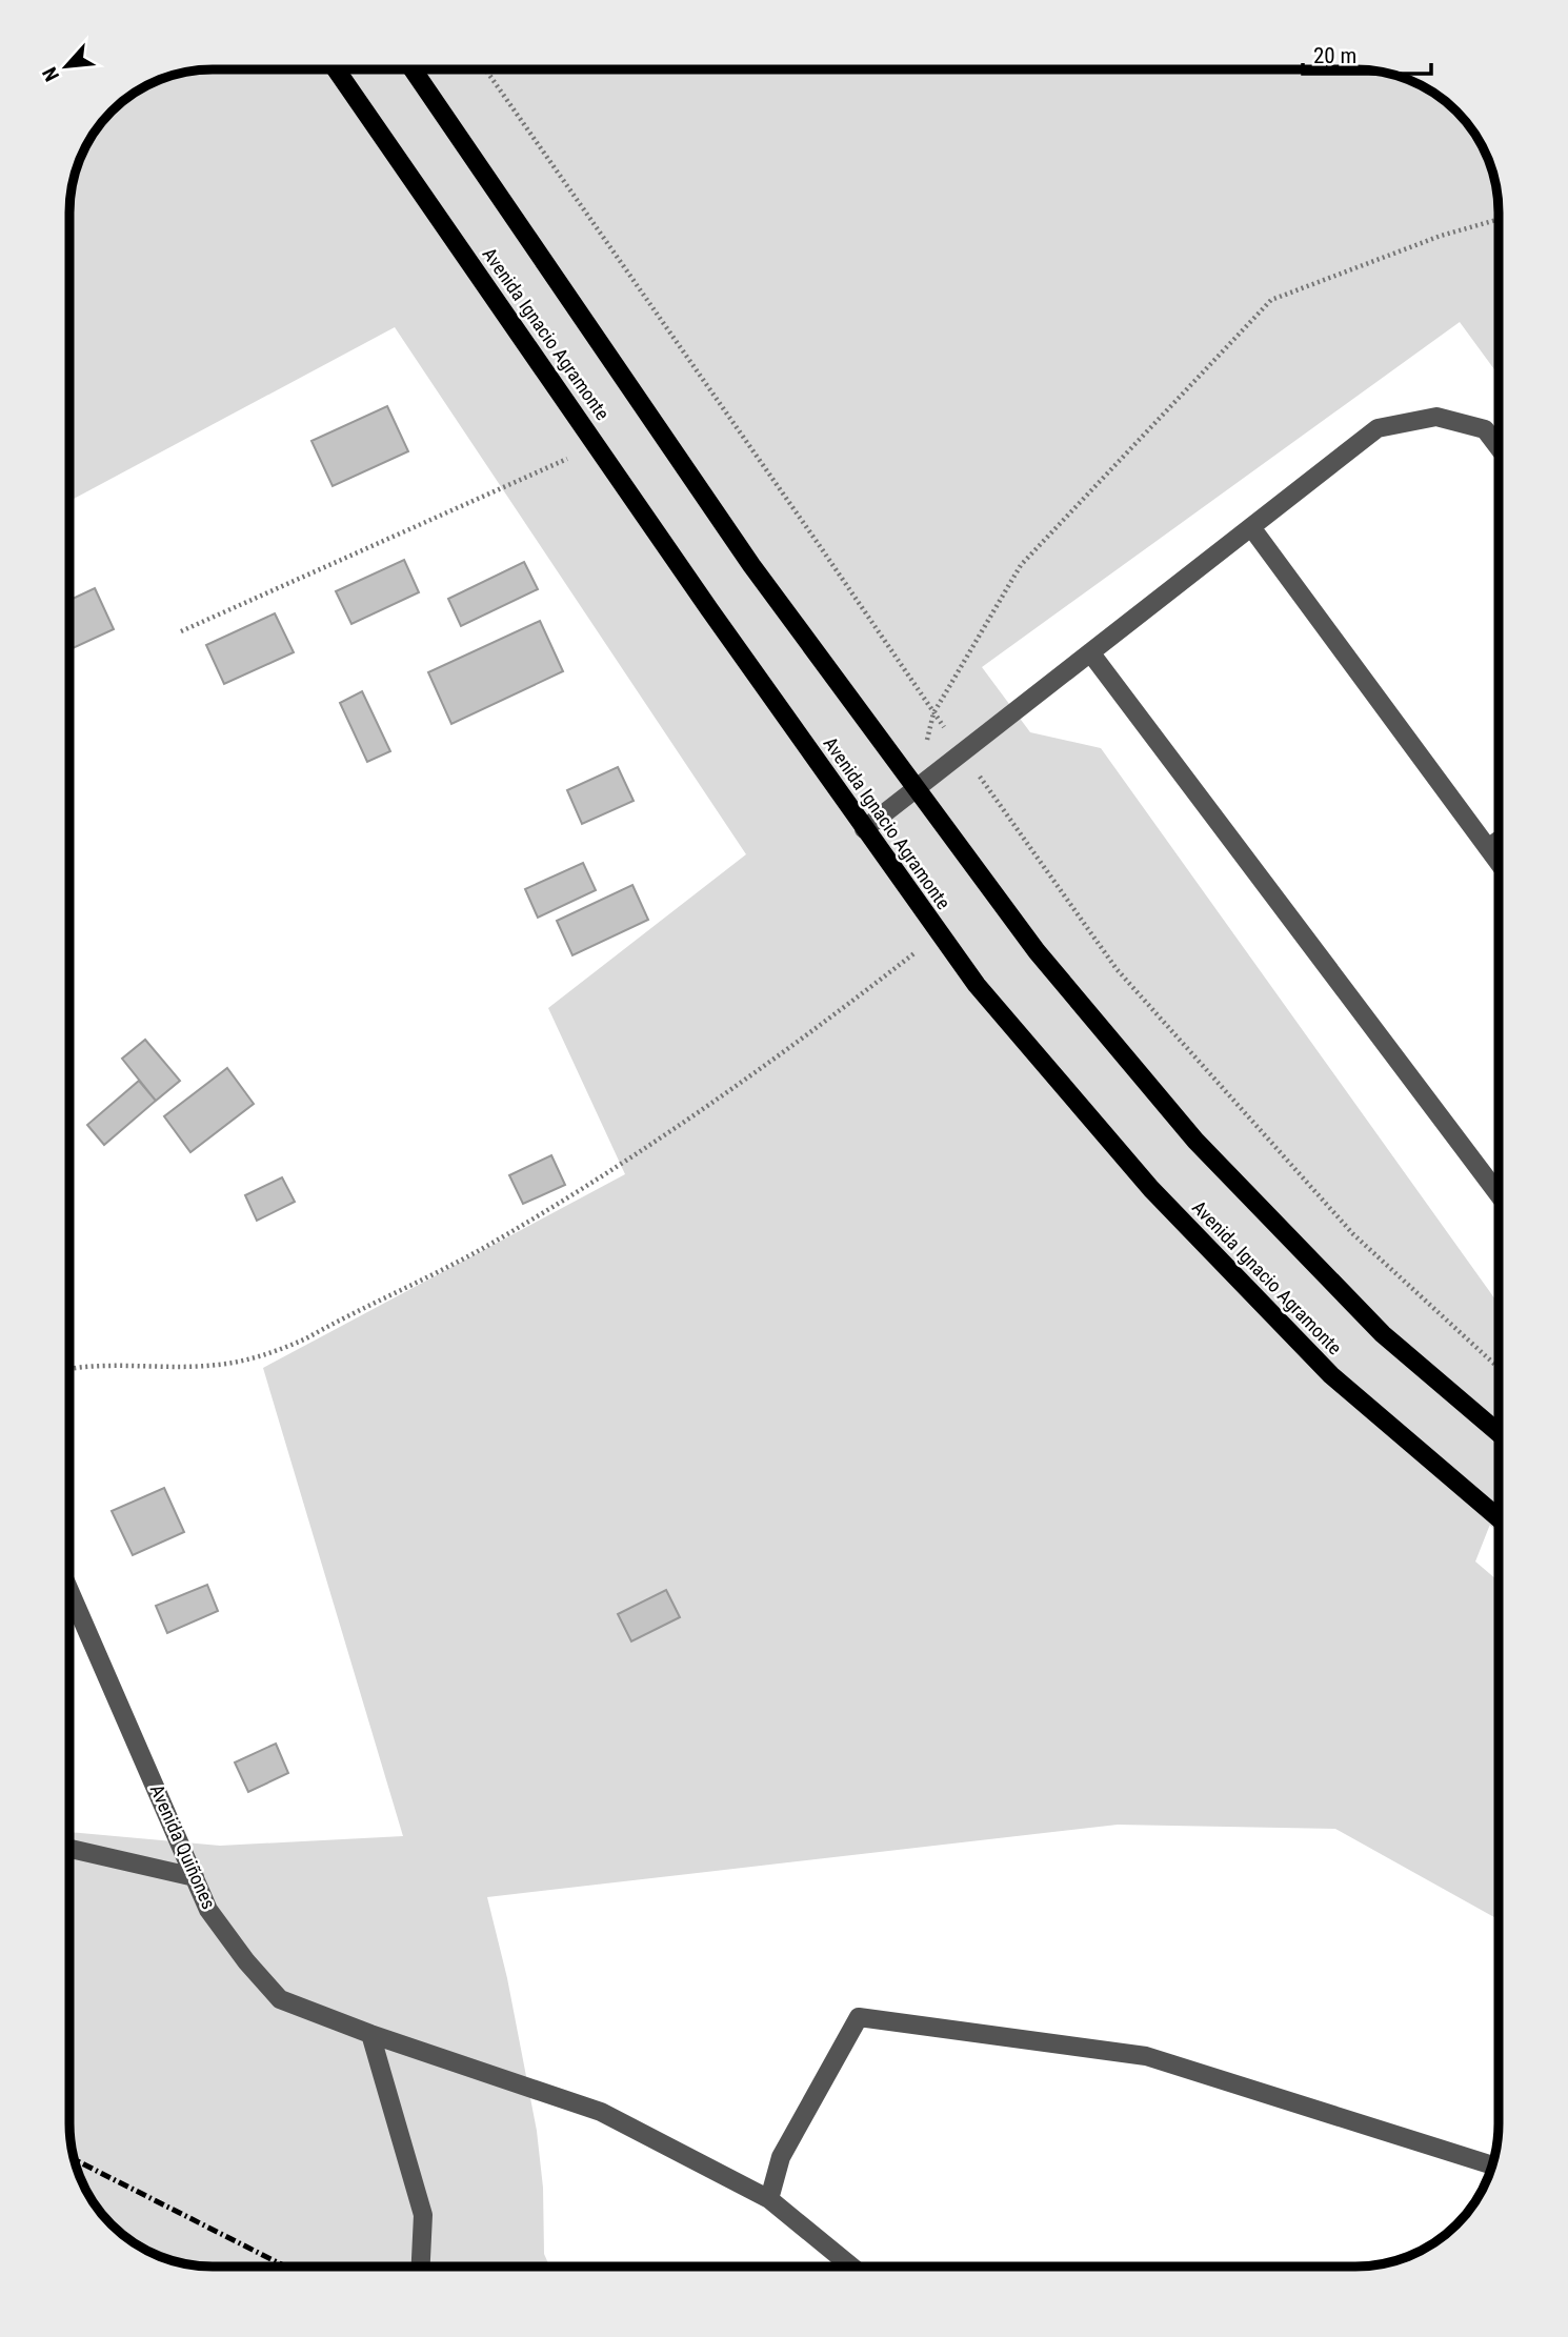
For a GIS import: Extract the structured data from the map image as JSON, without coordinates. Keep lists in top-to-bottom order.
{
  "streets": {
    "main road": ["Avenida Ignacio Agramonte"],
    "street": ["Avenida Quiñones"]
  },
  "scale_bar": "20 m",
  "north": "bottom left"
}
